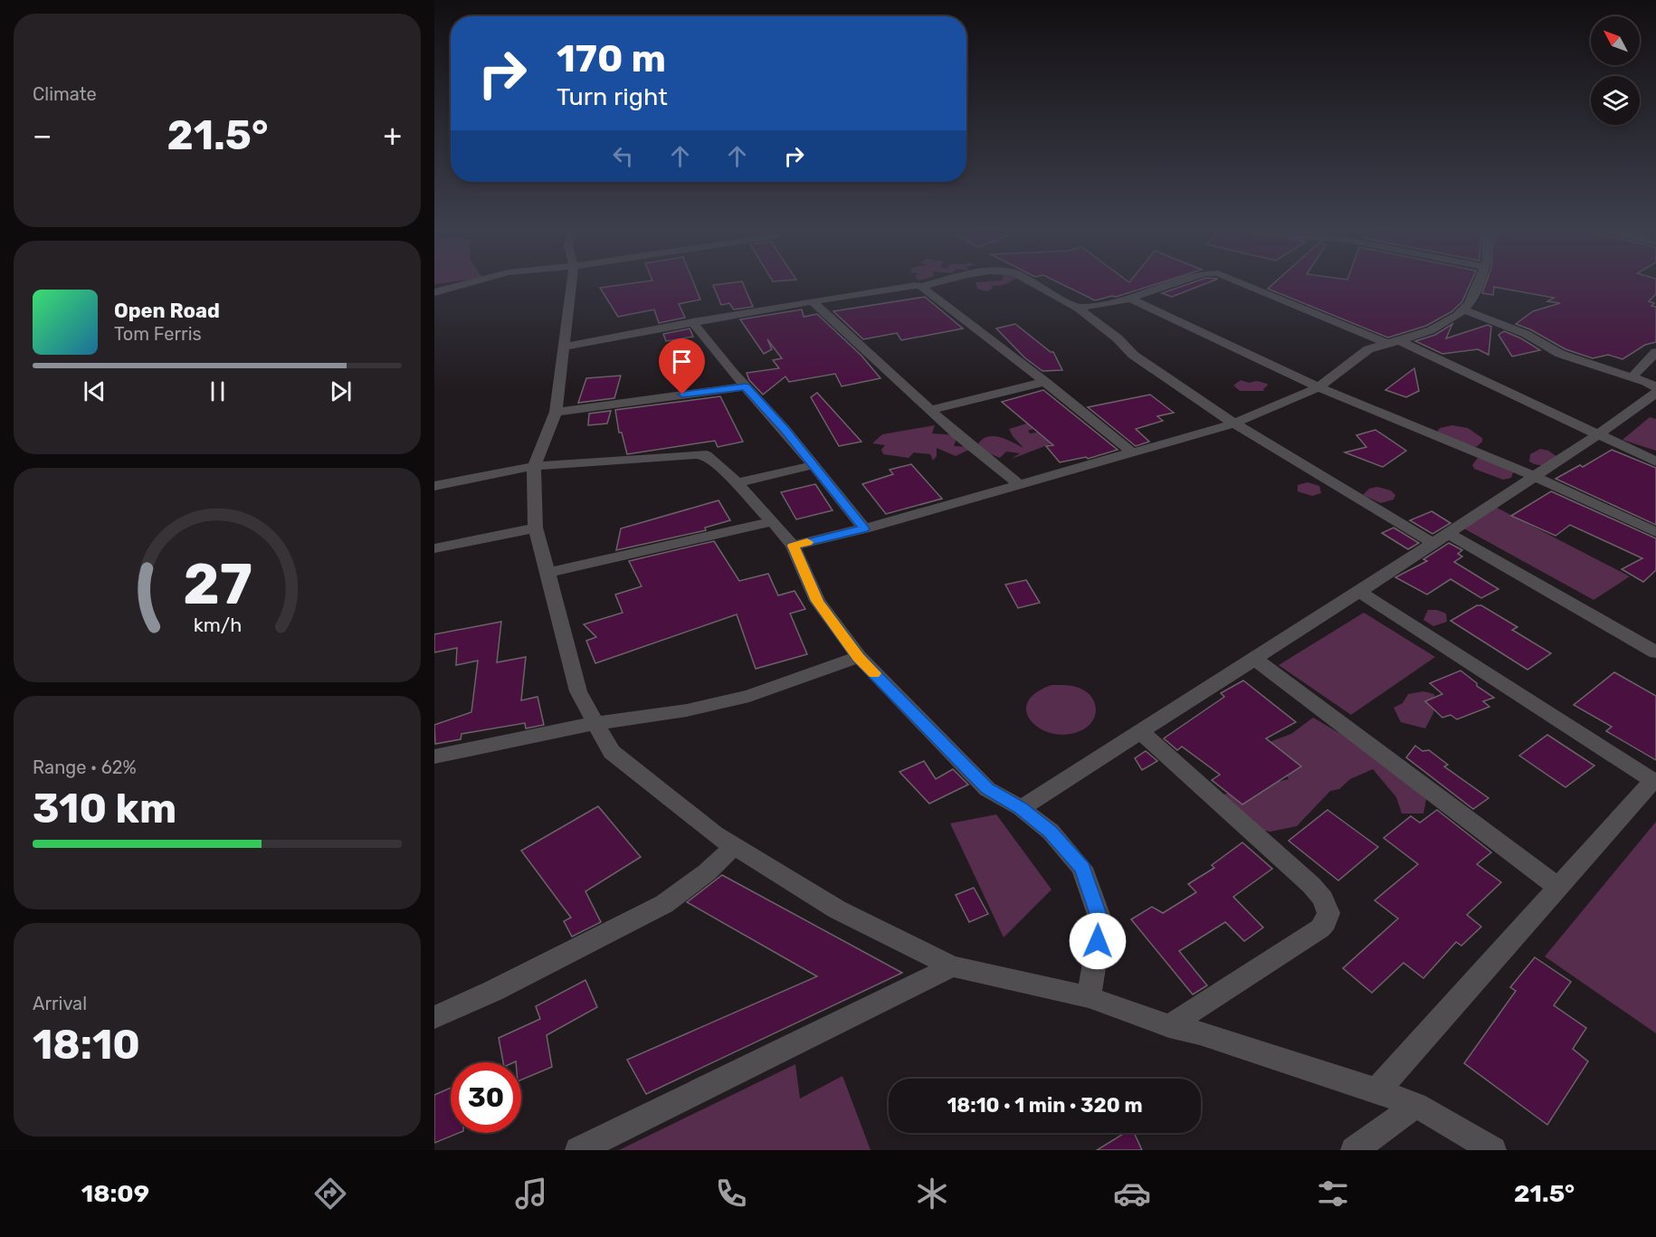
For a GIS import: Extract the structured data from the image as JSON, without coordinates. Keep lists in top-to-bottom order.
{
  "north": "top left",
  "page": {
    "tile": [
      "Climate",
      ["Range · 62%", "310 km"],
      ["Arrival", "18:10"]
    ],
    "turn": ["170 m", "Turn right"],
    "heat": ["−", "21.5°", "+"],
    "song": ["Open Road", "Tom Ferris"],
    "limit": "30",
    "trip": "18:10 · 1 min · 320 m",
    "tabs": ["18:09", "21.5°"],
    "gauge": ["27", "km/h"]
  }
}
